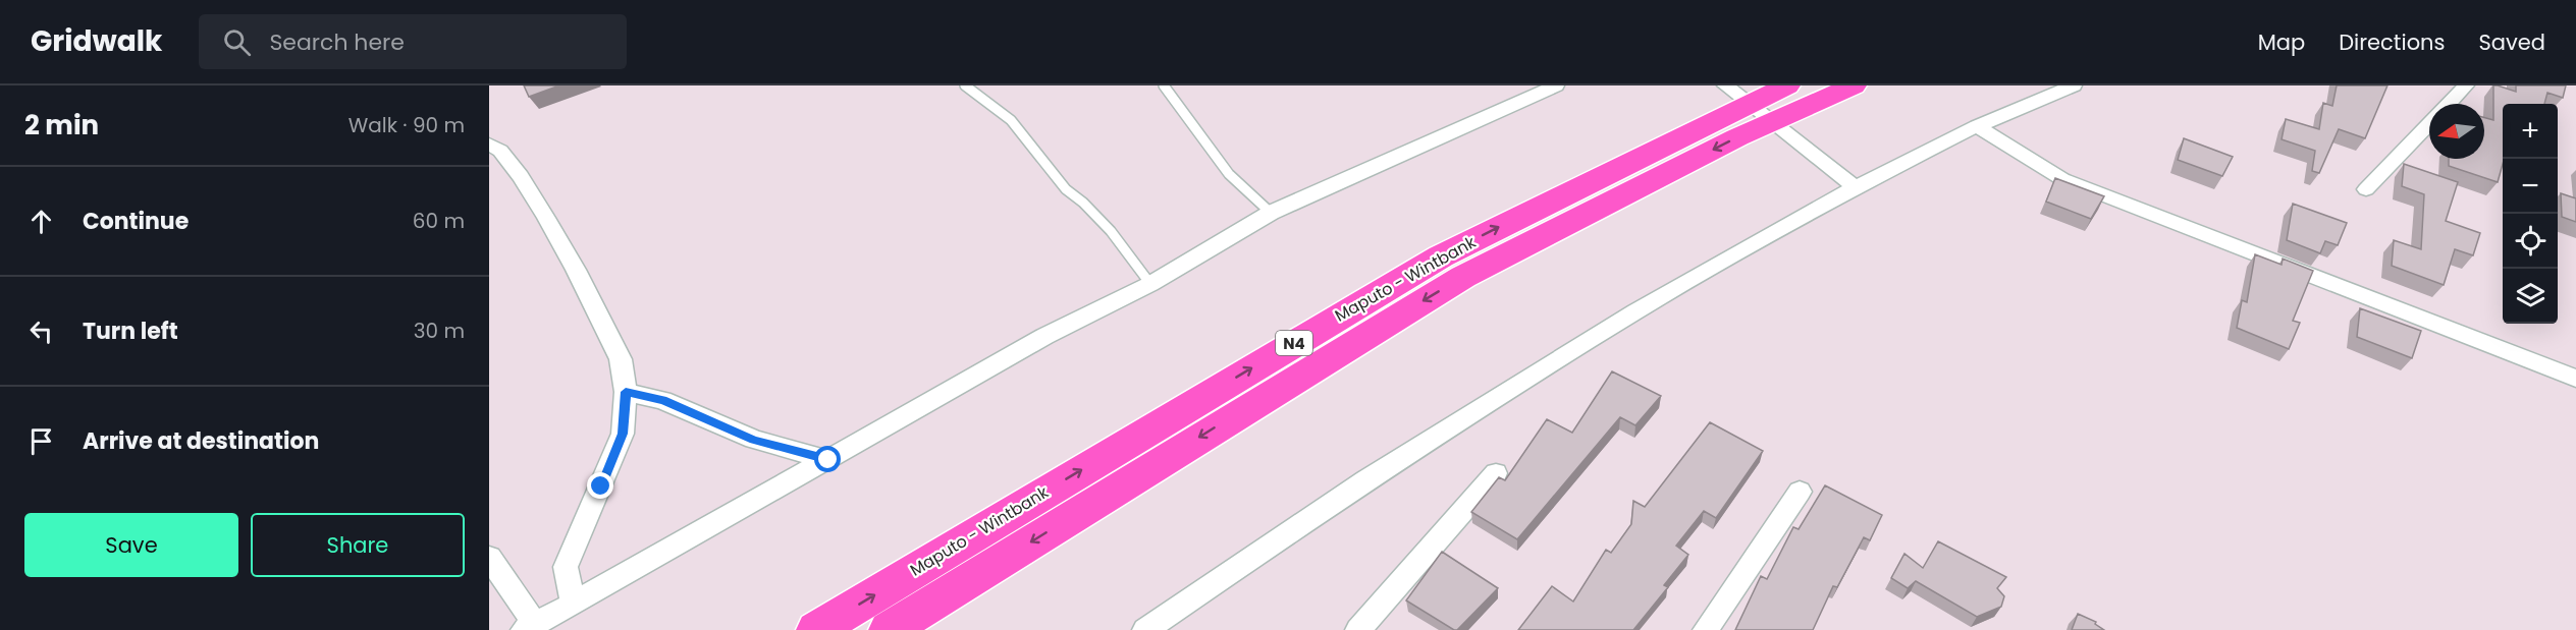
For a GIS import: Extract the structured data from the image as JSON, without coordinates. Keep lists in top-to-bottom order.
{
  "streets": {
    "highway": ["Maputo - Wintbank", "N4"]
  },
  "north": "left",
  "page": {
    "header": "Gridwalk",
    "search": "Search here",
    "nav": ["Map", "Directions", "Saved"],
    "heading": ["2 min", "Walk · 90 m"],
    "map_buttons": ["+", "−"],
    "list": [
      ["Continue", "60 m"],
      ["Turn left", "30 m"],
      "Arrive at destination"
    ],
    "buttons": ["Save", "Share"]
  }
}
